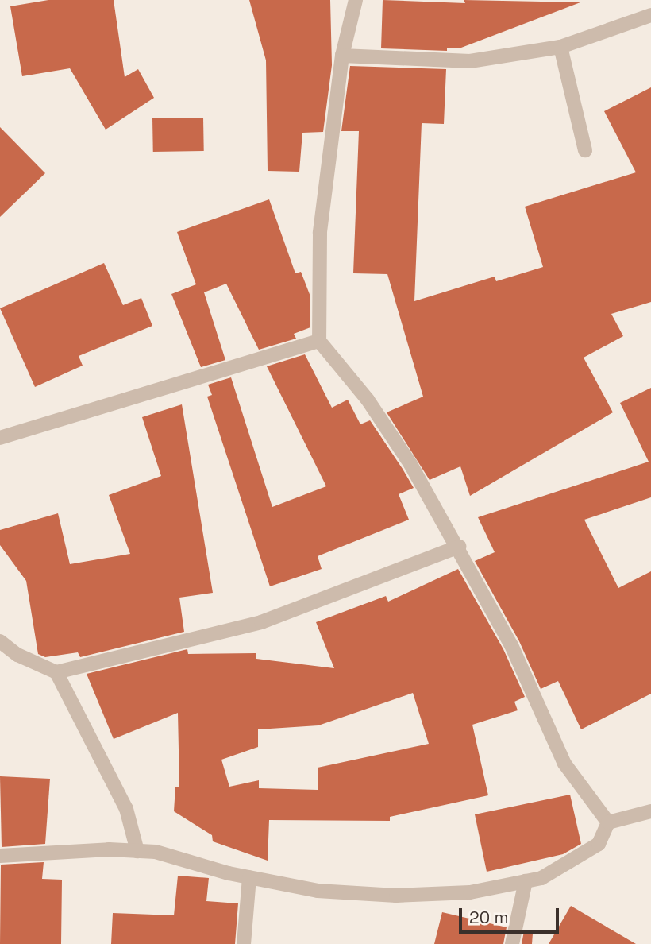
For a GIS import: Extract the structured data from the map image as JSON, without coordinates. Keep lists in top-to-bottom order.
{
  "scale_bar": "20 m"
}
